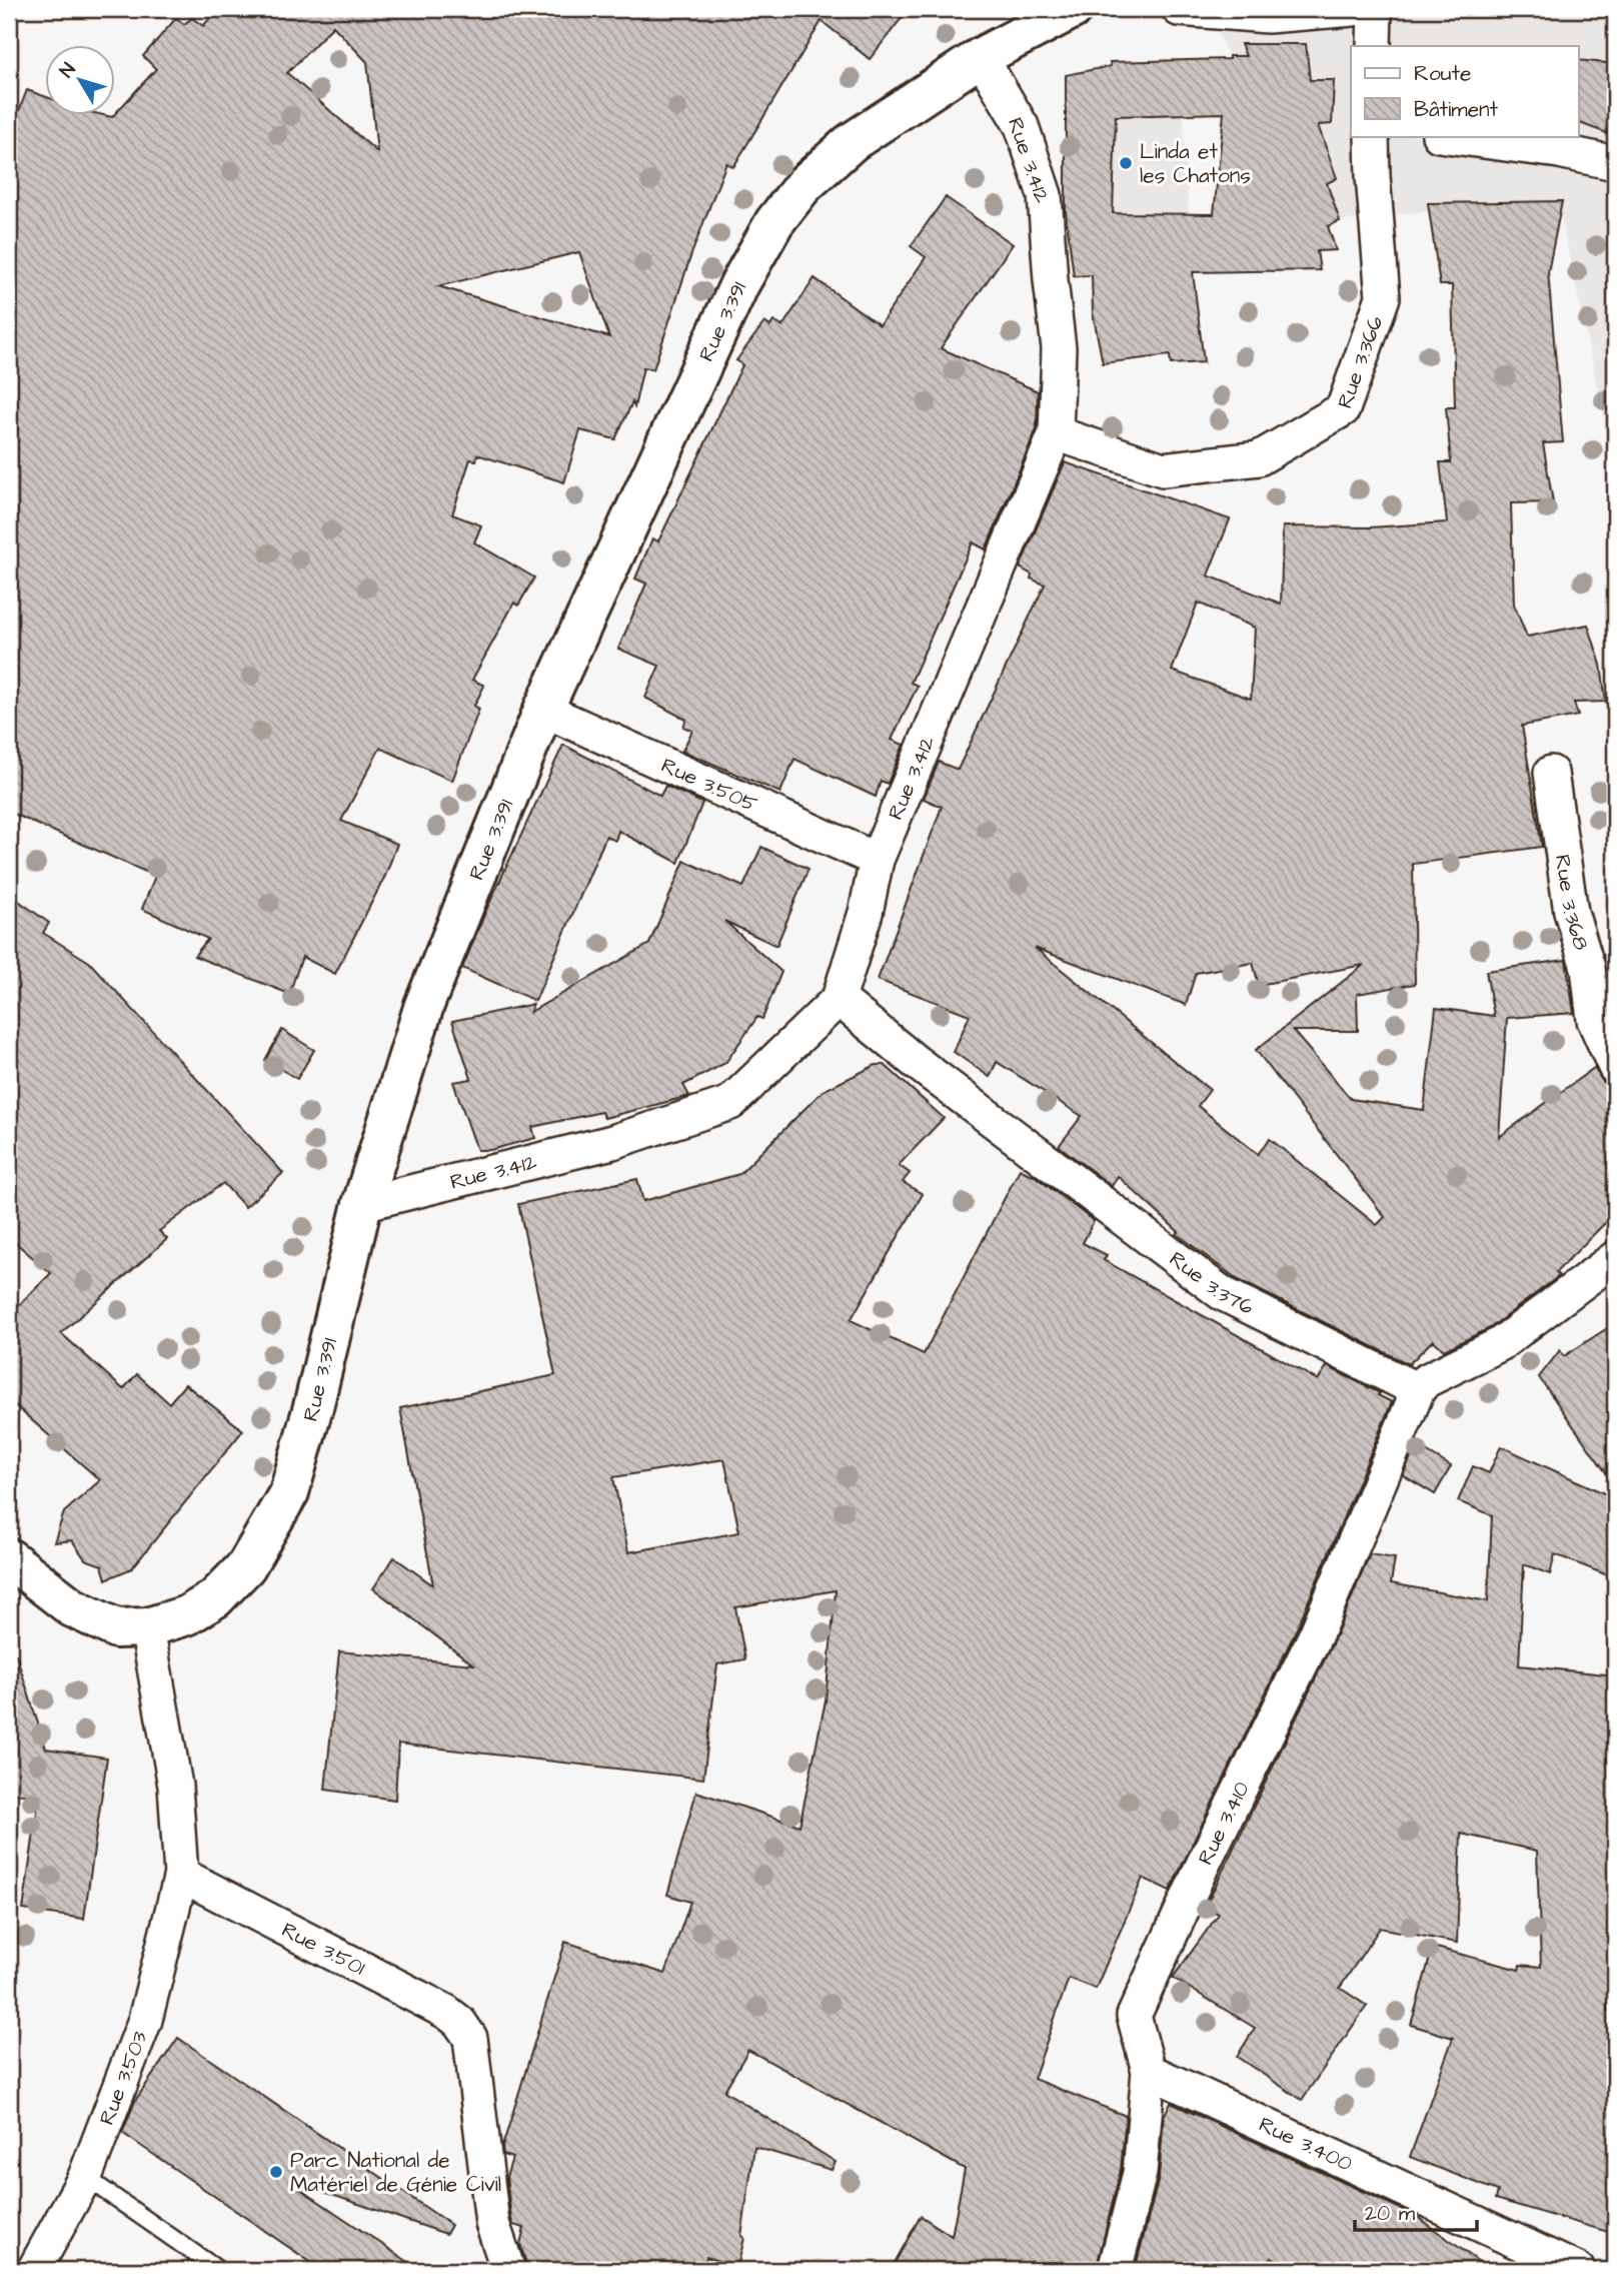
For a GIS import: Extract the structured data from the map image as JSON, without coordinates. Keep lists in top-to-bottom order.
{
  "streets": {
    "main road": ["Rue 3.391"],
    "street": [
      "Rue 3.412",
      "Rue 3.366",
      "Rue 3.505",
      "Rue 3.368",
      "Rue 3.376",
      "Rue 3.410",
      "Rue 3.501",
      "Rue 3.503",
      "Rue 3.400"
    ]
  },
  "crossings": [
    ["Rue 3.412", "Rue 3.391"],
    ["Rue 3.412", "Rue 3.366"],
    ["Rue 3.412", "Rue 3.505"],
    ["Rue 3.412", "Rue 3.376"],
    ["Rue 3.391", "Rue 3.505"],
    ["Rue 3.376", "Rue 3.410"],
    ["Rue 3.410", "Rue 3.400"],
    ["Rue 3.501", "Rue 3.503"]
  ],
  "places": ["Linda et les Chatons", "Parc National de Matériel de Génie Civil"],
  "legend": ["Route", "Bâtiment"],
  "scale_bar": "20 m",
  "north": "top left"
}
